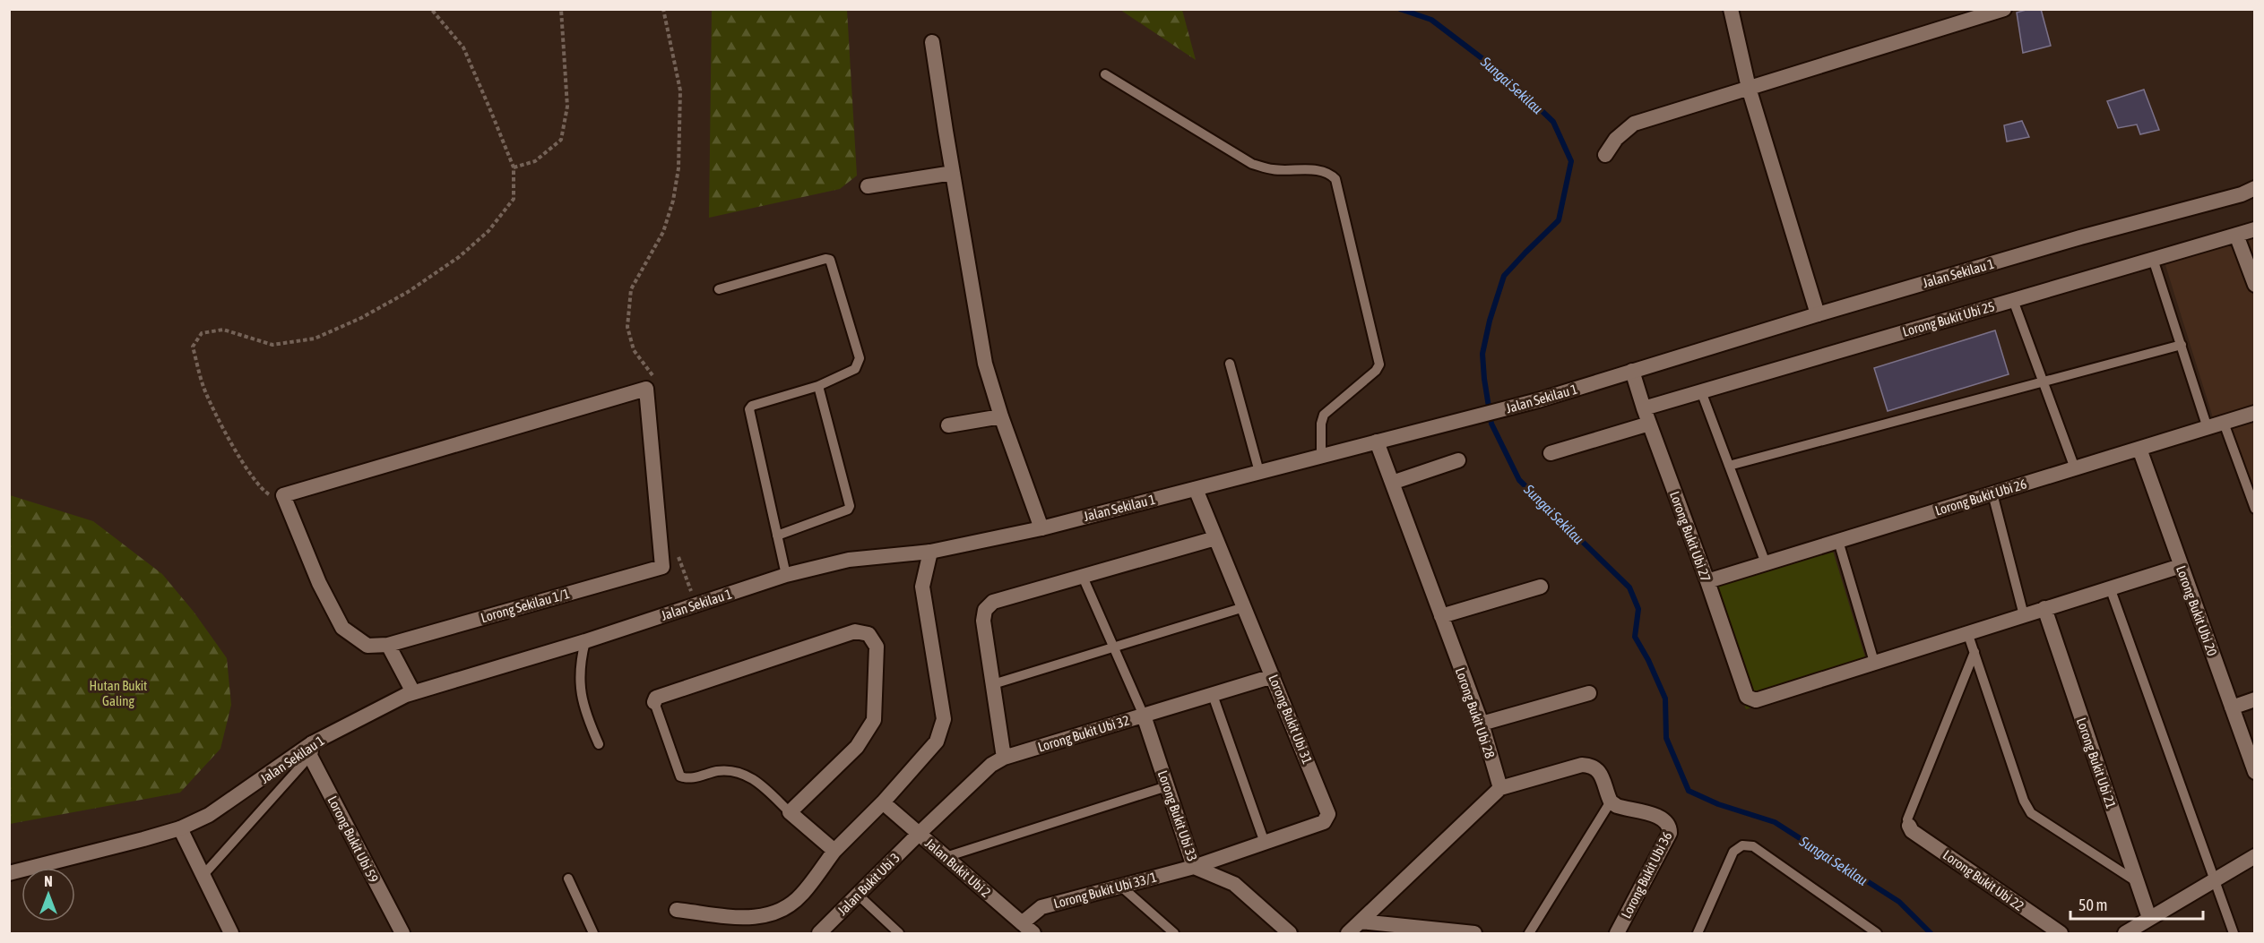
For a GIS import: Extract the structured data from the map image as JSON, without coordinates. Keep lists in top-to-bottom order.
{
  "streets": {
    "street": [
      "Jalan Sekilau 1",
      "Lorong Bukit Ubi 25",
      "Lorong Bukit Ubi 26",
      "Lorong Bukit Ubi 27",
      "Lorong Sekilau 1/1",
      "Lorong Bukit Ubi 20",
      "Lorong Bukit Ubi 28",
      "Lorong Bukit Ubi 31",
      "Lorong Bukit Ubi 32",
      "Lorong Bukit Ubi 21",
      "Lorong Bukit Ubi 33",
      "Lorong Bukit Ubi 59",
      "Jalan Bukit Ubi 2",
      "Lorong Bukit Ubi 36",
      "Lorong Bukit Ubi 22",
      "Jalan Bukit Ubi 3",
      "Lorong Bukit Ubi 33/1"
    ]
  },
  "crossings": [
    ["Jalan Sekilau 1", "Lorong Bukit Ubi 27"],
    ["Jalan Sekilau 1", "Lorong Bukit Ubi 28"],
    ["Jalan Sekilau 1", "Lorong Bukit Ubi 31"],
    ["Jalan Sekilau 1", "Lorong Bukit Ubi 59"],
    ["Lorong Bukit Ubi 25", "Lorong Bukit Ubi 27"],
    ["Lorong Bukit Ubi 26", "Lorong Bukit Ubi 27"],
    ["Lorong Bukit Ubi 26", "Lorong Bukit Ubi 20"],
    ["Lorong Bukit Ubi 31", "Lorong Bukit Ubi 32"],
    ["Lorong Bukit Ubi 31", "Lorong Bukit Ubi 33"],
    ["Lorong Bukit Ubi 31", "Lorong Bukit Ubi 33/1"],
    ["Lorong Bukit Ubi 32", "Lorong Bukit Ubi 33"],
    ["Lorong Bukit Ubi 32", "Jalan Bukit Ubi 2"],
    ["Lorong Bukit Ubi 32", "Jalan Bukit Ubi 3"],
    ["Lorong Bukit Ubi 33", "Lorong Bukit Ubi 33/1"],
    ["Jalan Bukit Ubi 2", "Jalan Bukit Ubi 3"],
    ["Jalan Bukit Ubi 2", "Lorong Bukit Ubi 33/1"]
  ],
  "water": ["Sungai Sekilau"],
  "parks": ["Hutan Bukit Galing"],
  "scale_bar": "50 m",
  "north": "top"
}
